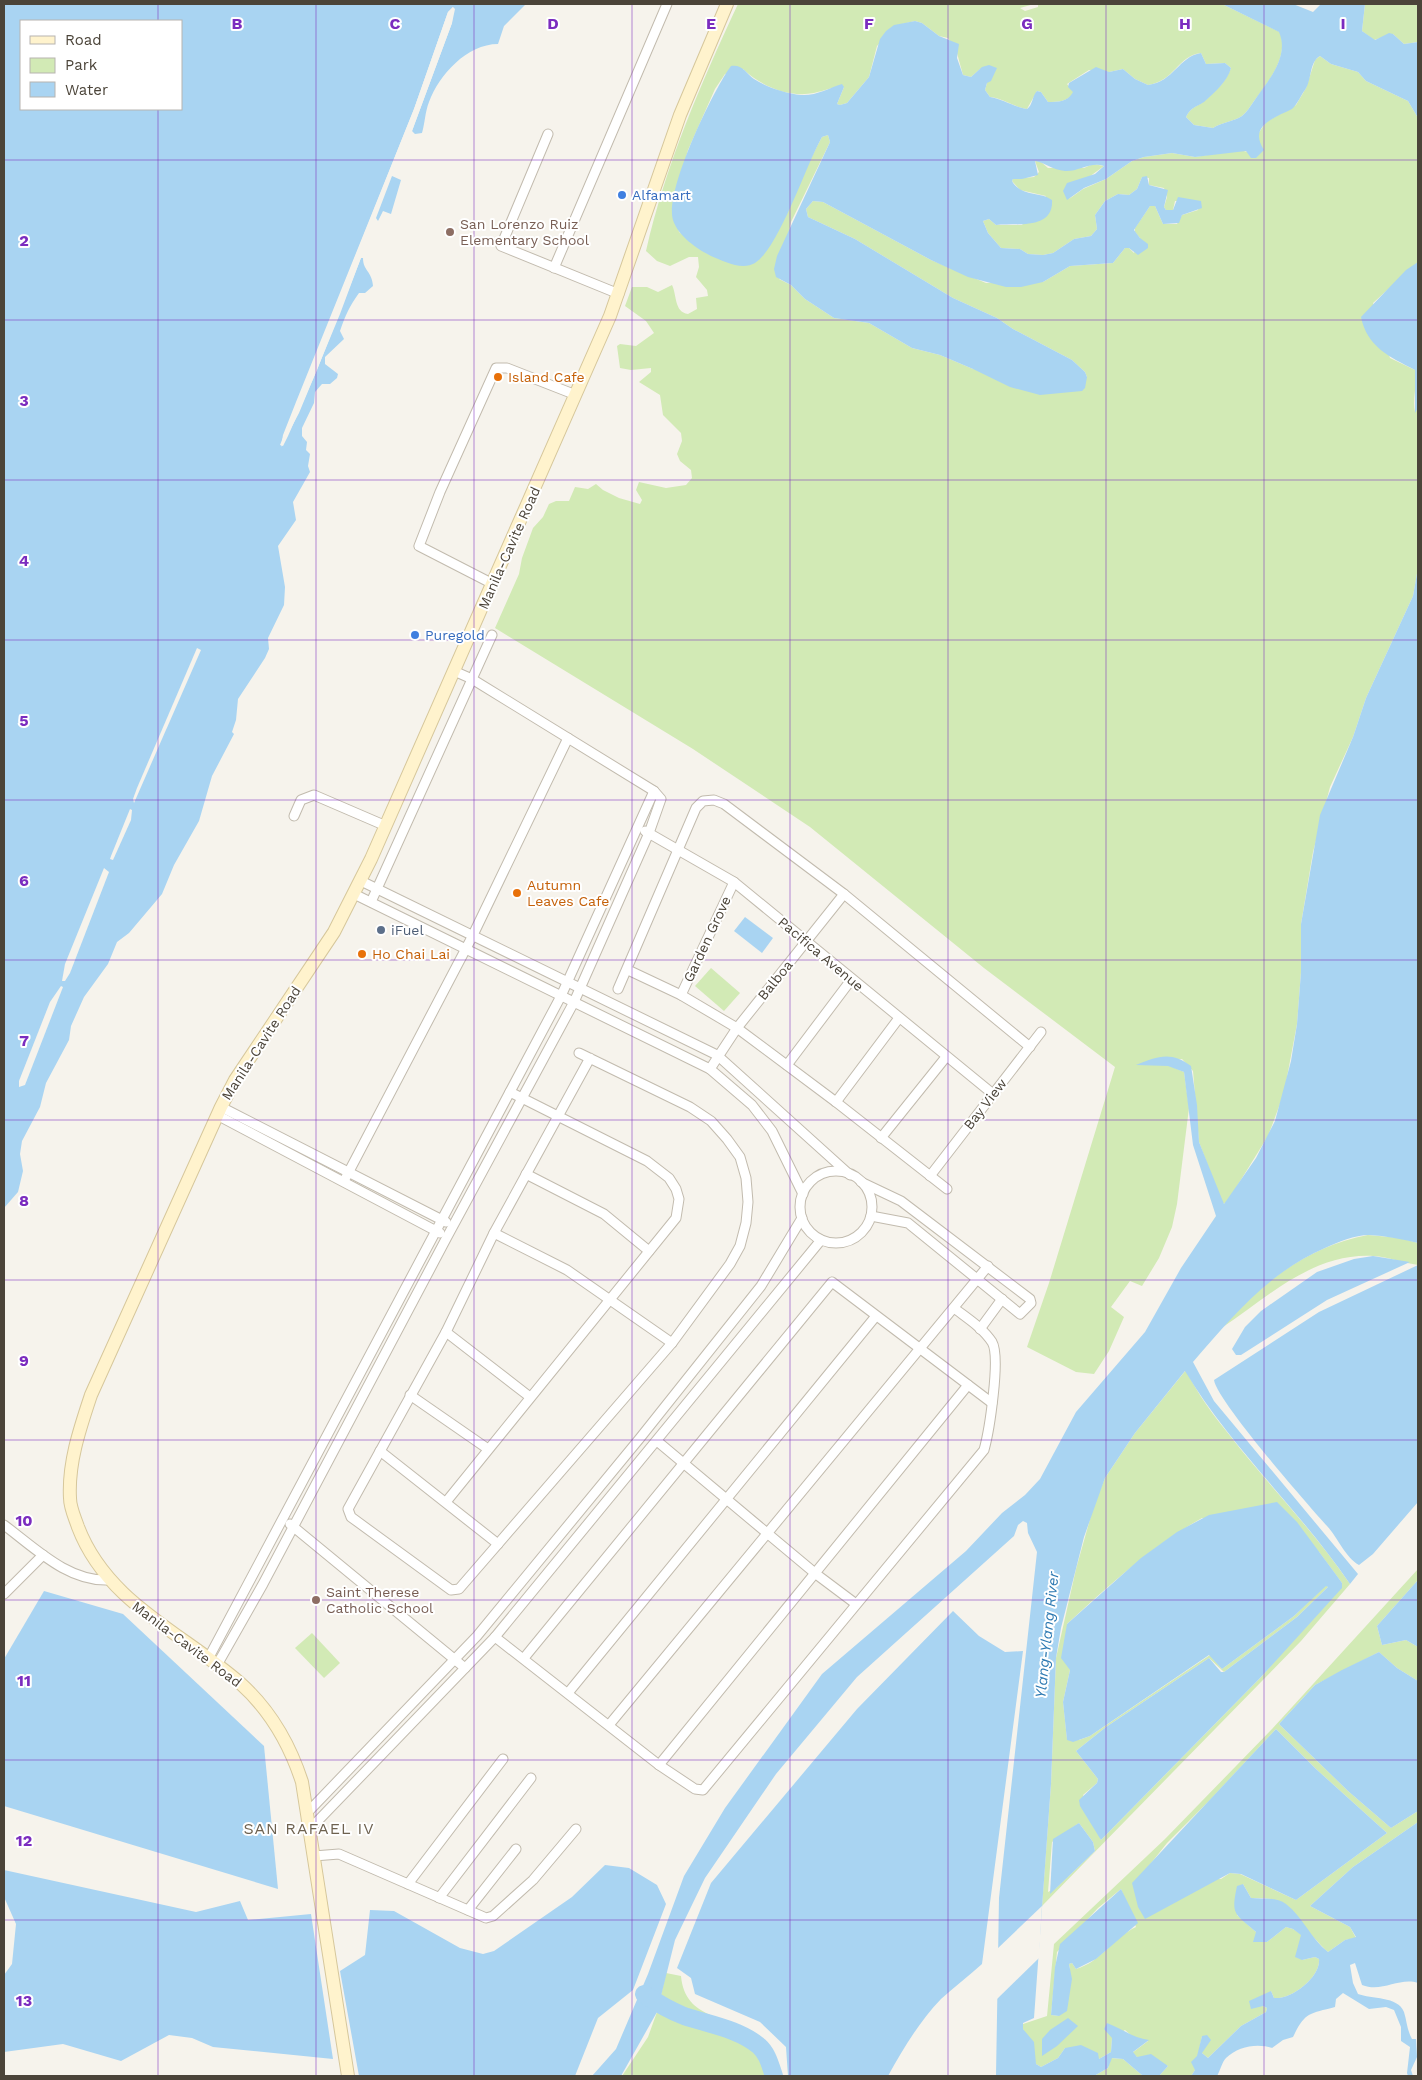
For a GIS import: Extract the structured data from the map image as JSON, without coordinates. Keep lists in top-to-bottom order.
{
  "streets": {
    "main road": ["Manila-Cavite Road"],
    "street": [
      "Garden Grove",
      "Pacifica Avenue",
      "Balboa",
      "Bay View"
    ]
  },
  "crossings": [
    ["Garden Grove", "Pacifica Avenue"],
    ["Pacifica Avenue", "Balboa"],
    ["Pacifica Avenue", "Bay View"]
  ],
  "districts": ["SAN RAFAEL IV"],
  "water": ["Ylang-Ylang River"],
  "places": [
    "Alfamart",
    "San Lorenzo Ruiz Elementary School",
    "Island Cafe",
    "Puregold",
    "Autumn Leaves Cafe",
    "iFuel",
    "Ho Chai Lai",
    "Saint Therese Catholic School"
  ],
  "legend": ["Road", "Park", "Water"],
  "grid": {
    "columns": [
      "B",
      "C",
      "D",
      "E",
      "F",
      "G",
      "H",
      "I"
    ],
    "rows": [
      "2",
      "3",
      "4",
      "5",
      "6",
      "7",
      "8",
      "9",
      "10",
      "11",
      "12",
      "13"
    ]
  }
}
